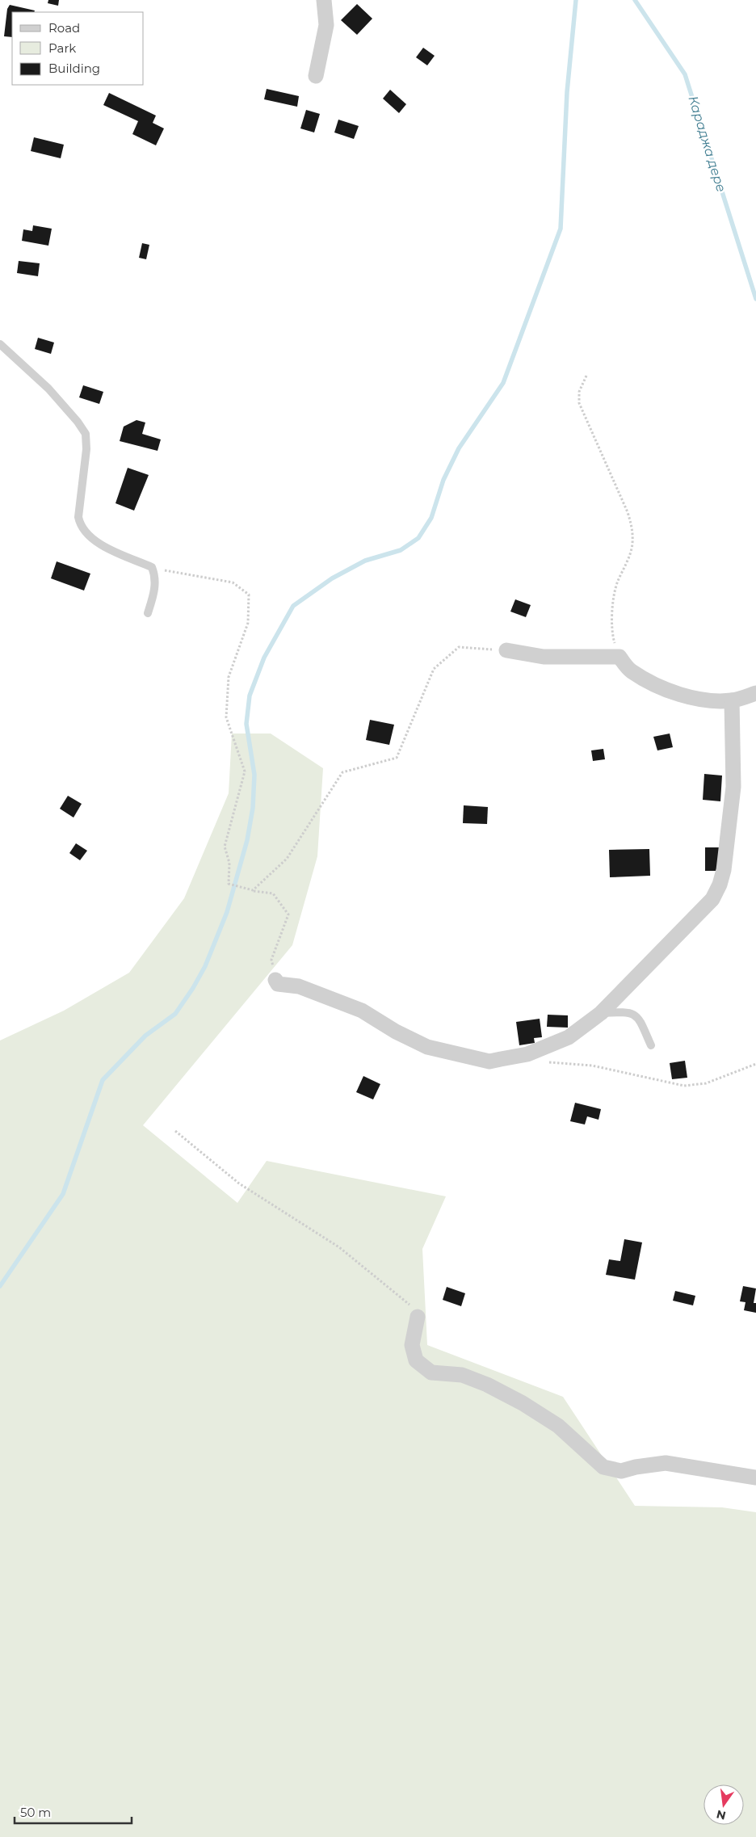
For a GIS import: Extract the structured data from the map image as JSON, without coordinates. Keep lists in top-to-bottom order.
{
  "water": ["Караджа дере"],
  "legend": ["Road", "Park", "Building"],
  "scale_bar": "50 m",
  "north": "bottom"
}
